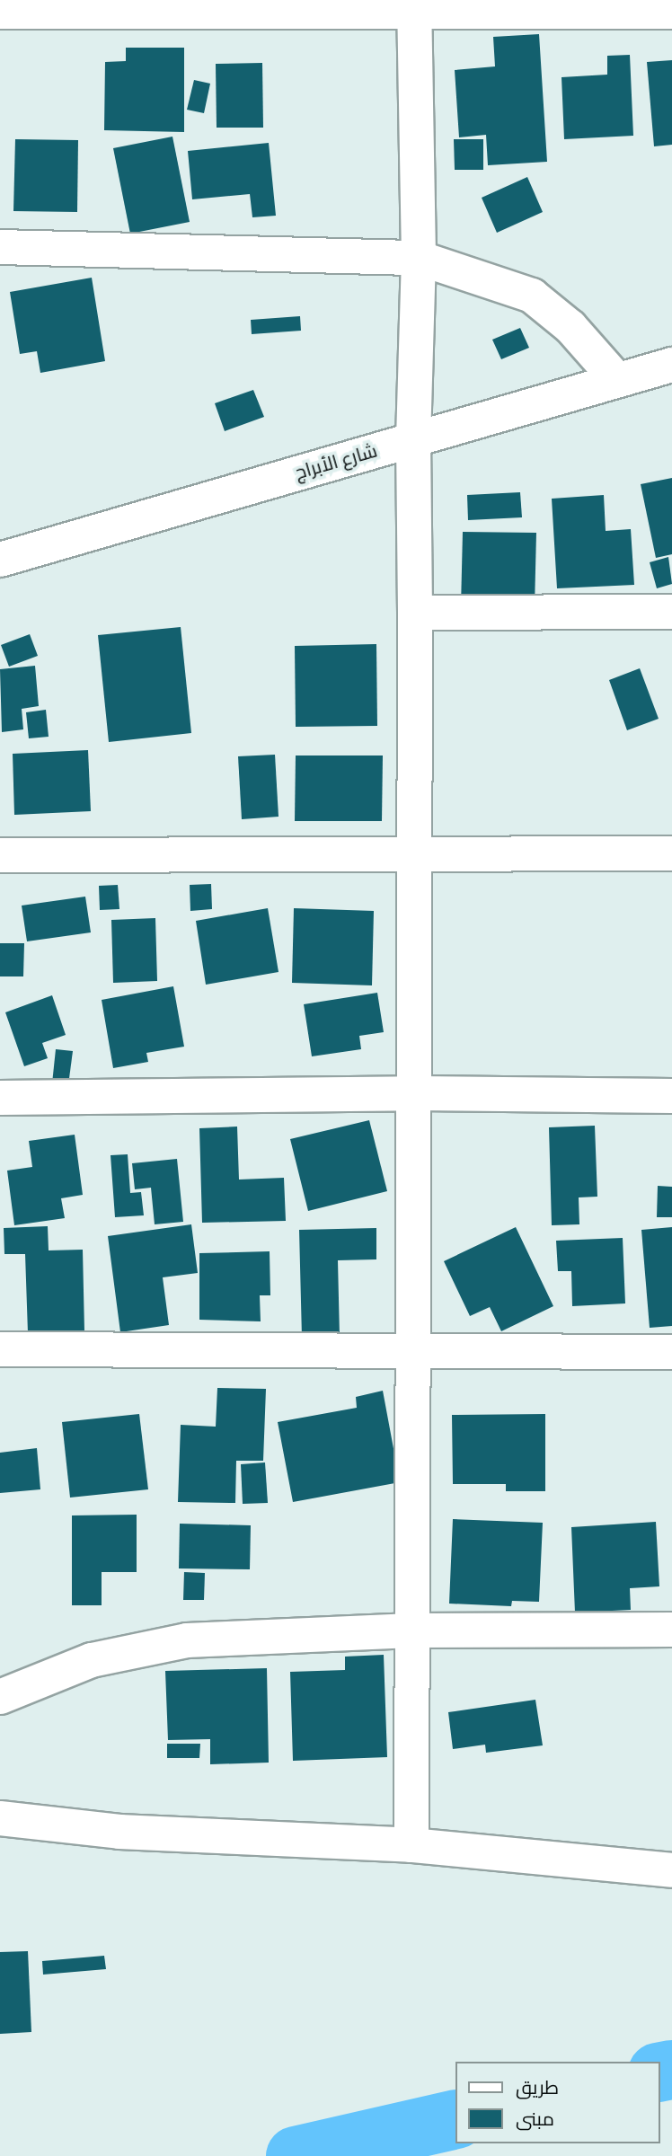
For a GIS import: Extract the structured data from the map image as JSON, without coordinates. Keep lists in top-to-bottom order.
{
  "streets": {
    "street": ["شارع الأبراج"]
  },
  "legend": ["طريق", "مبنى"]
}
